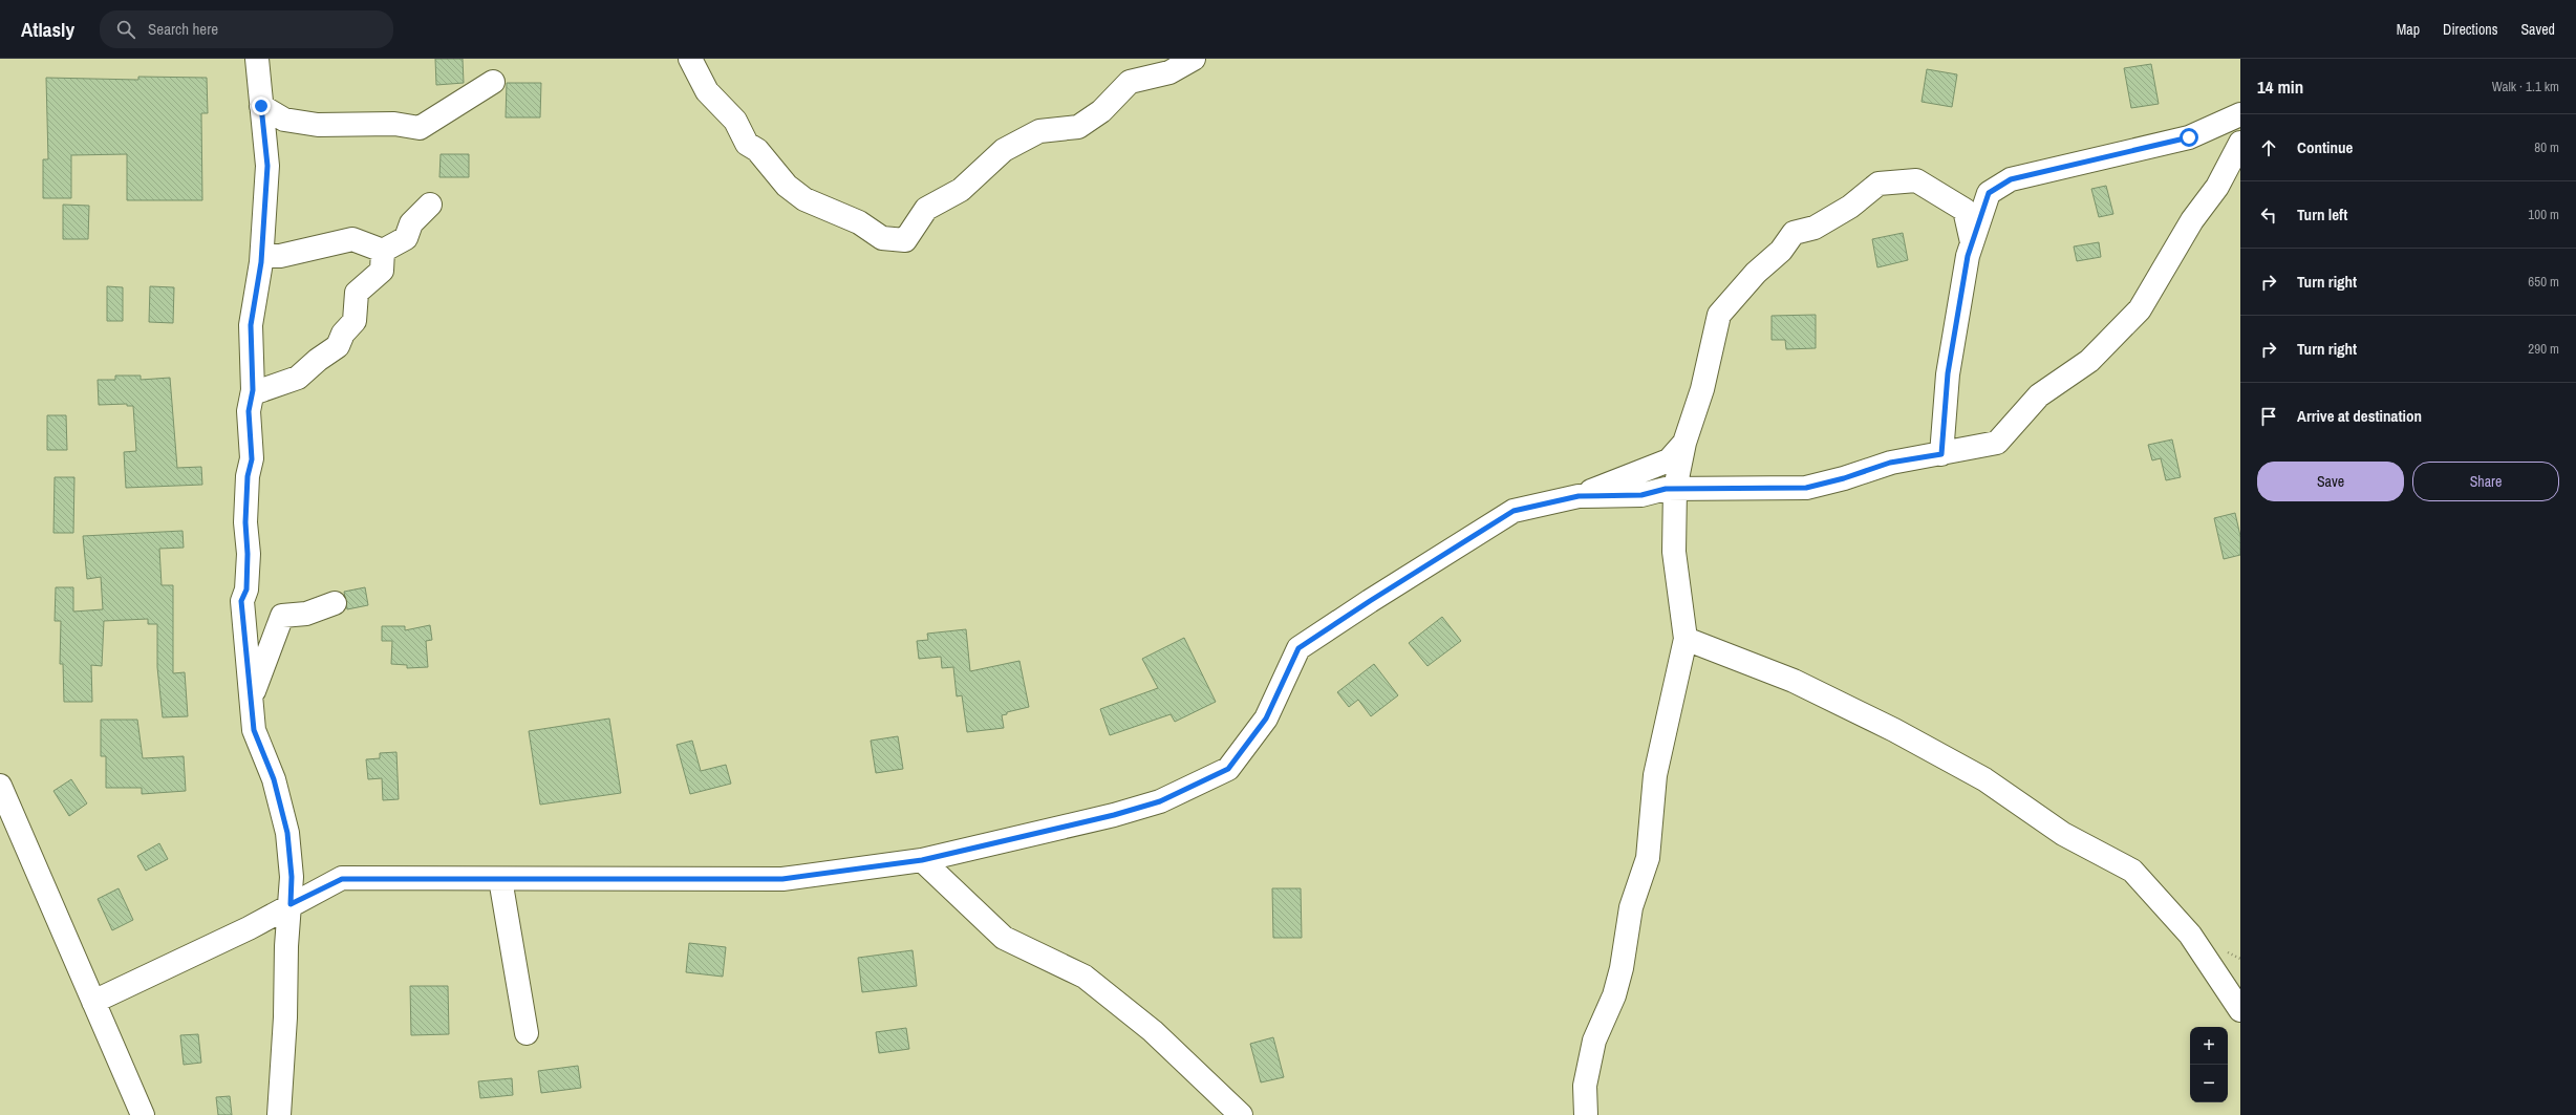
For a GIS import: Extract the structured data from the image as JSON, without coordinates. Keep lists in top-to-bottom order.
{
  "page": {
    "header": "Atlasly",
    "search": "Search here",
    "nav": ["Map", "Directions", "Saved"],
    "heading": ["14 min", "Walk · 1.1 km"],
    "list": [
      ["Continue", "80 m"],
      ["Turn left", "100 m"],
      ["Turn right", "650 m"],
      ["Turn right", "290 m"],
      "Arrive at destination"
    ],
    "buttons": ["Save", "Share"],
    "map_buttons": ["+", "−"]
  }
}
